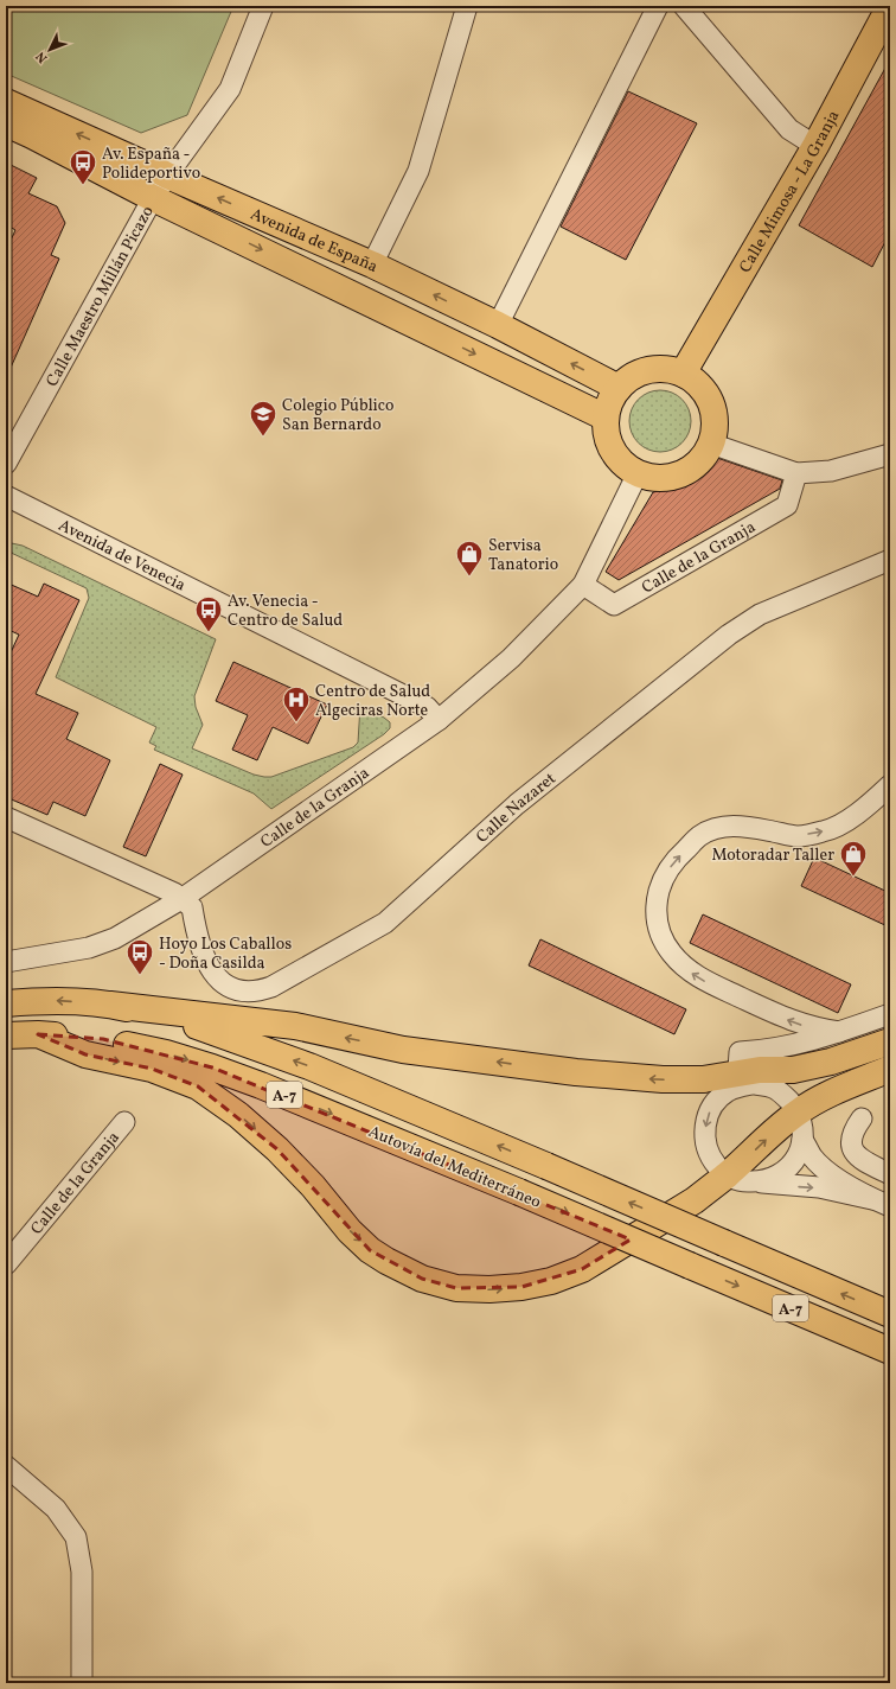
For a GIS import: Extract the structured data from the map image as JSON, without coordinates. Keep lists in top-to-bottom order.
{
  "streets": {
    "main road": [
      "Calle Mimosa - La Granja",
      "Avenida de España",
      "A-7",
      "Autovía del Mediterráneo"
    ],
    "street": [
      "Calle Maestro Millán Picazo",
      "Avenida de Venecia",
      "Calle de la Granja",
      "Calle Nazaret"
    ]
  },
  "crossings": [
    ["Calle Mimosa - La Granja", "Avenida de España"],
    ["Calle Mimosa - La Granja", "Calle de la Granja"],
    ["Avenida de España", "Calle Maestro Millán Picazo"],
    ["Avenida de España", "Calle de la Granja"],
    ["Avenida de Venecia", "Calle de la Granja"],
    ["Calle de la Granja", "Calle Nazaret"]
  ],
  "places": {
    "bus stop": ["Av. España - Polideportivo", "Av. Venecia - Centro de Salud", "Hoyo Los Caballos - Doña Casilda"],
    "school or university": ["Colegio Público San Bernardo"],
    "shop": ["Servisa Tanatorio", "Motoradar Taller"],
    "hospital": ["Centro de Salud Algeciras Norte"]
  },
  "north": "bottom left"
}
